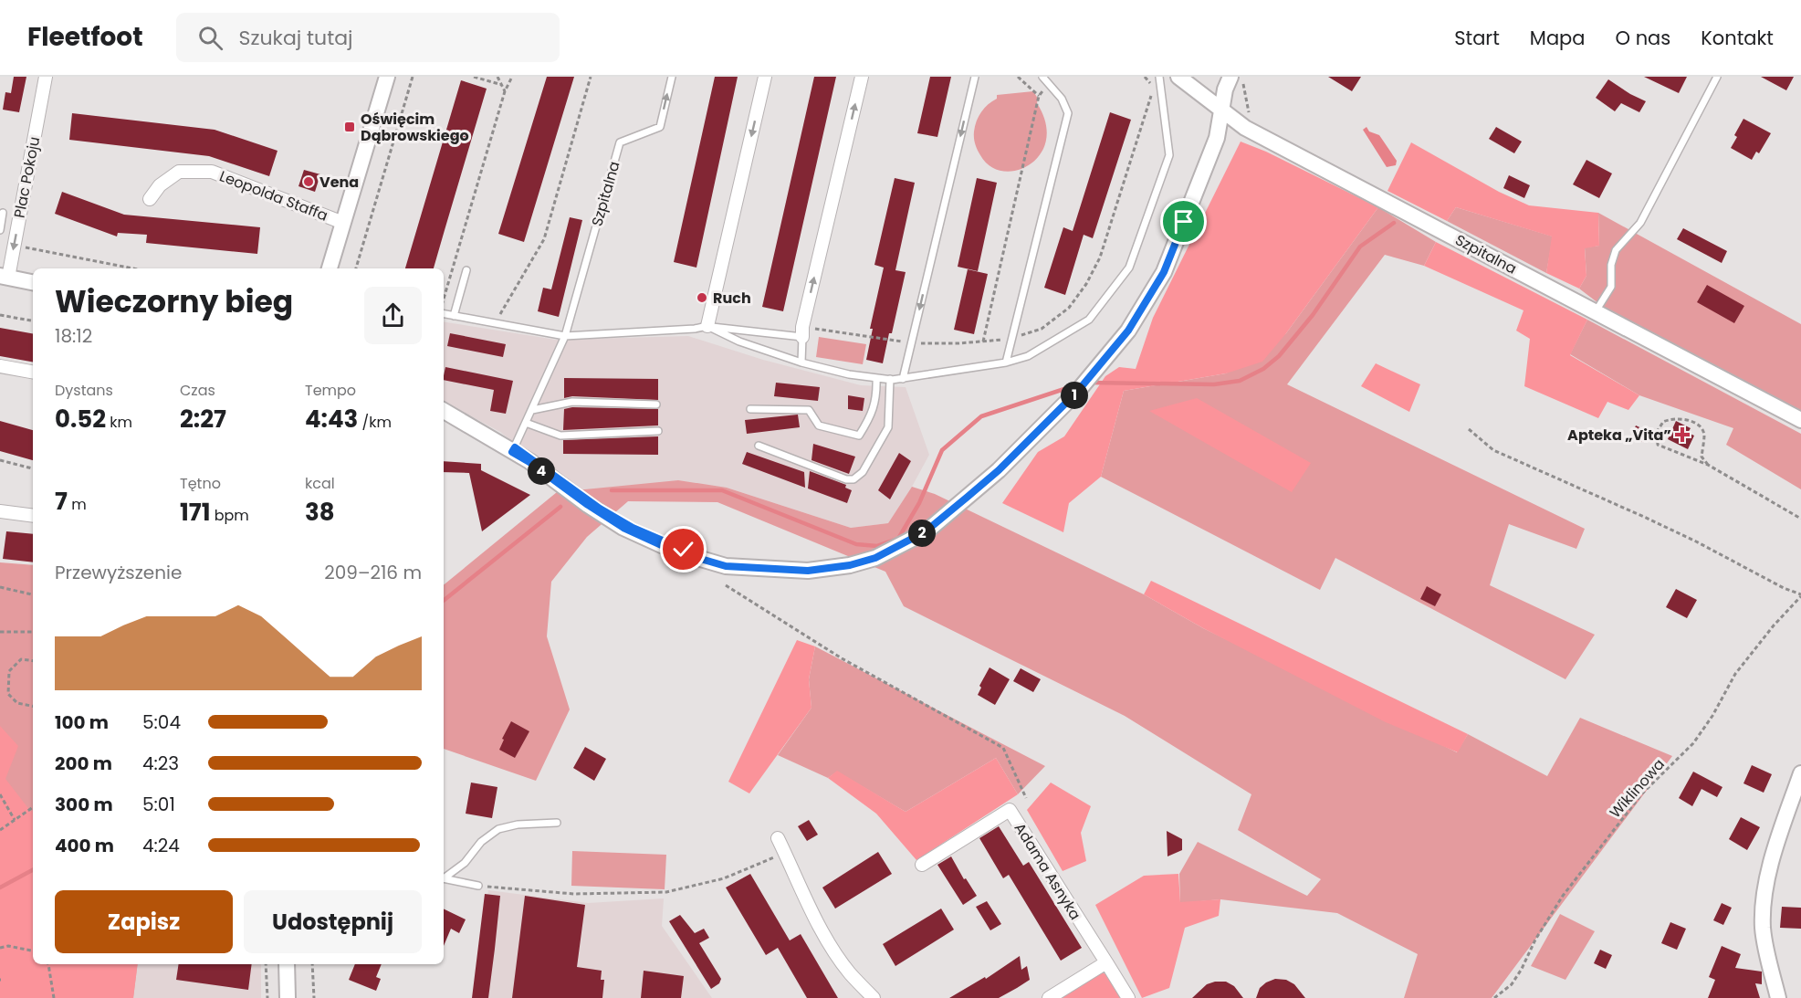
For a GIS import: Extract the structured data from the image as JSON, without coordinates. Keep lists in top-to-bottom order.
{
  "streets": {
    "street": [
      "Plac Pokoju",
      "Szpitalna",
      "Leopolda Staffa",
      "Adama Asnyka"
    ],
    "path": ["Wiklinowa"]
  },
  "one_way": ["Plac Pokoju"],
  "places": {
    "transit": ["Oświęcim Dąbrowskiego"],
    "other": ["Vena", "Ruch"],
    "health": ["Apteka „Vita”"]
  },
  "page": {
    "header": "Fleetfoot",
    "search": "Szukaj tutaj",
    "nav": [
      "Start",
      "Mapa",
      "O nas",
      "Kontakt"
    ],
    "heading": ["Wieczorny bieg", "18:12"],
    "stats": [
      ["Dystans", "0.52 km"],
      ["Czas", "2:27"],
      ["Tempo", "4:43 /km"],
      ["7 m"],
      ["Tętno", "171 bpm"],
      ["kcal", "38"]
    ],
    "pins": ["1", "4", "2"],
    "chart": ["Przewyższenie", "209–216 m"],
    "list": [
      {
        "name": "100 m",
        "note": "5:04"
      },
      {
        "name": "200 m",
        "note": "4:23"
      },
      {
        "name": "300 m",
        "note": "5:01"
      },
      {
        "name": "400 m",
        "note": "4:24"
      }
    ],
    "buttons": ["Zapisz", "Udostępnij"]
  }
}
